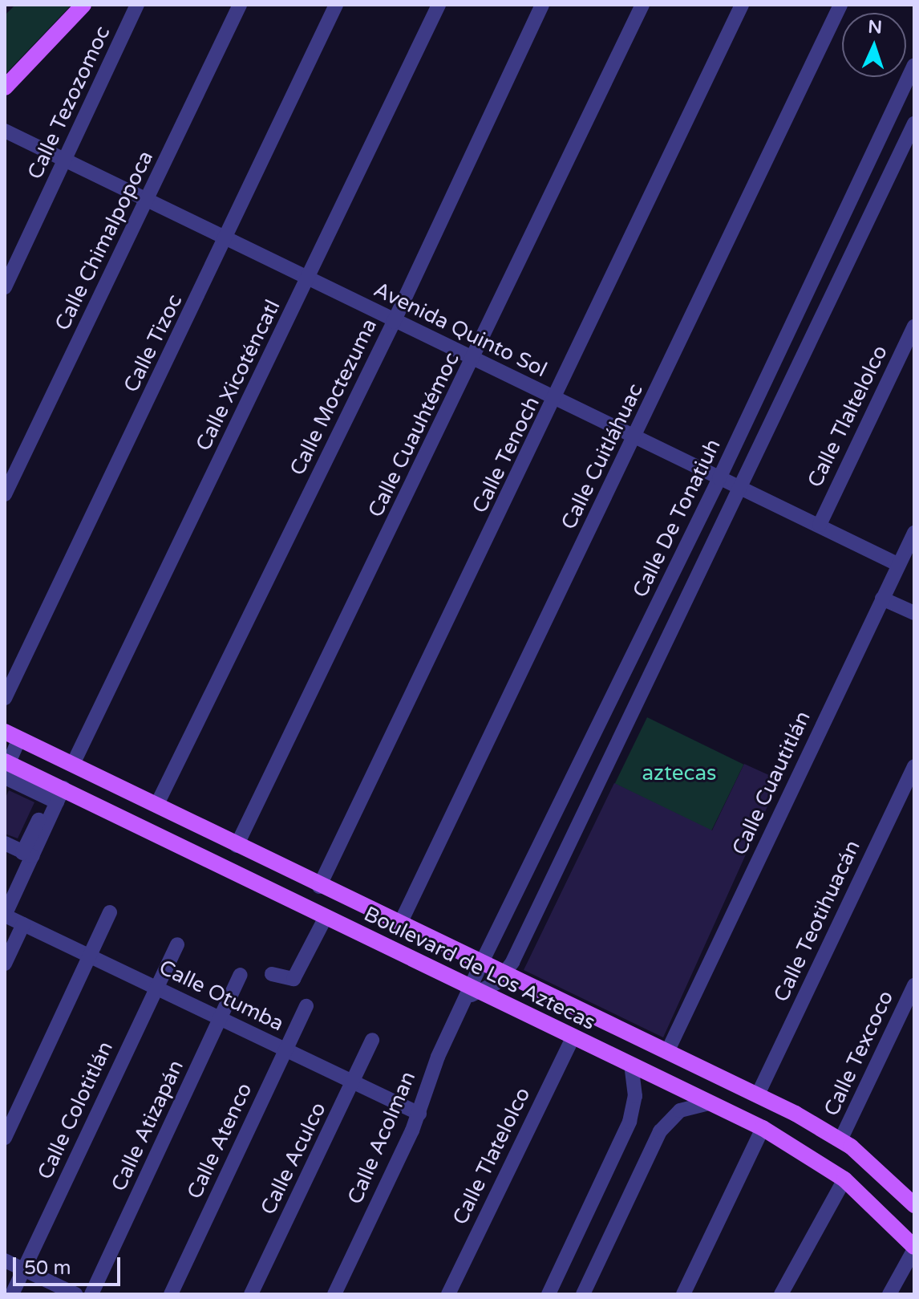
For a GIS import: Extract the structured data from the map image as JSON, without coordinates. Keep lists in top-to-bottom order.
{
  "streets": {
    "main road": ["Boulevard de Los Aztecas"],
    "street": [
      "Calle Tezozomoc",
      "Calle Chimalpopoca",
      "Avenida Quinto Sol",
      "Calle Tizoc",
      "Calle Xicoténcatl",
      "Calle Moctezuma",
      "Calle Tlaltelolco",
      "Calle Cuauhtémoc",
      "Calle Tenoch",
      "Calle Cuitláhuac",
      "Calle De Tonatiuh",
      "Calle Cuautitlán",
      "Calle Teotihuacán",
      "Calle Otumba",
      "Calle Texcoco",
      "Calle Colotitlán",
      "Calle Atizapán",
      "Calle Acolman",
      "Calle Atenco",
      "Calle Tlatelolco",
      "Calle Aculco"
    ]
  },
  "crossings": [
    ["Calle Tezozomoc", "Avenida Quinto Sol"],
    ["Calle Chimalpopoca", "Avenida Quinto Sol"],
    ["Avenida Quinto Sol", "Calle Tizoc"],
    ["Avenida Quinto Sol", "Calle Xicoténcatl"],
    ["Avenida Quinto Sol", "Calle Moctezuma"],
    ["Avenida Quinto Sol", "Calle Tlaltelolco"],
    ["Avenida Quinto Sol", "Calle Cuauhtémoc"],
    ["Avenida Quinto Sol", "Calle Tenoch"],
    ["Avenida Quinto Sol", "Calle Cuitláhuac"],
    ["Avenida Quinto Sol", "Calle De Tonatiuh"],
    ["Avenida Quinto Sol", "Calle Cuautitlán"],
    ["Calle Xicoténcatl", "Boulevard de Los Aztecas"],
    ["Calle Moctezuma", "Boulevard de Los Aztecas"],
    ["Calle Cuauhtémoc", "Boulevard de Los Aztecas"],
    ["Calle Tenoch", "Boulevard de Los Aztecas"],
    ["Calle Cuitláhuac", "Boulevard de Los Aztecas"],
    ["Calle De Tonatiuh", "Boulevard de Los Aztecas"],
    ["Calle De Tonatiuh", "Calle Acolman"],
    ["Calle Cuautitlán", "Boulevard de Los Aztecas"],
    ["Calle Teotihuacán", "Boulevard de Los Aztecas"],
    ["Boulevard de Los Aztecas", "Calle Texcoco"],
    ["Boulevard de Los Aztecas", "Calle Acolman"],
    ["Boulevard de Los Aztecas", "Calle Tlatelolco"],
    ["Calle Otumba", "Calle Colotitlán"],
    ["Calle Otumba", "Calle Atizapán"],
    ["Calle Otumba", "Calle Acolman"],
    ["Calle Otumba", "Calle Atenco"],
    ["Calle Otumba", "Calle Aculco"]
  ],
  "parks": ["aztecas"],
  "scale_bar": "50 m",
  "north": "top"
}
